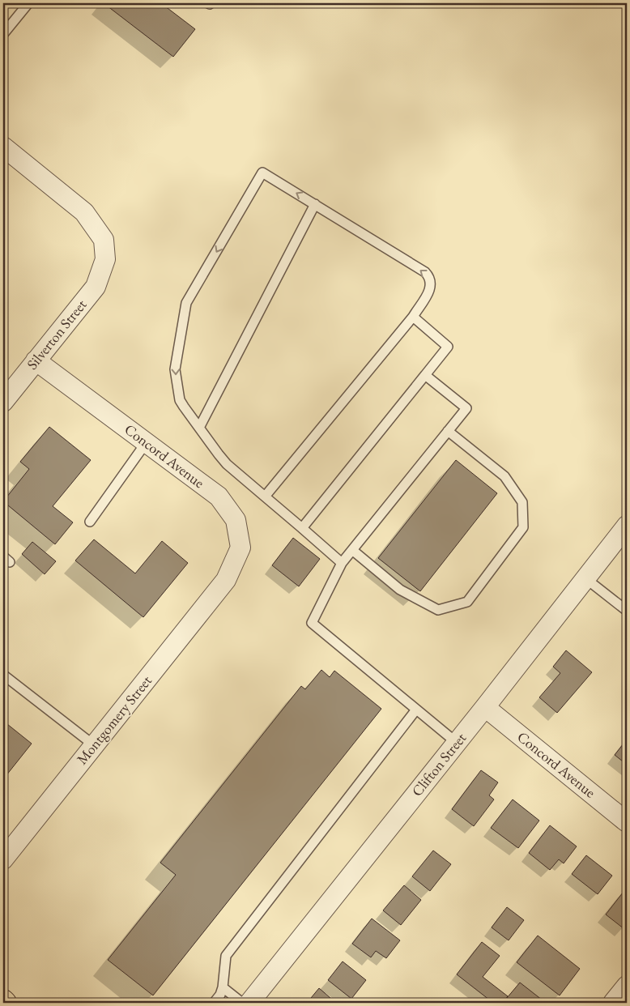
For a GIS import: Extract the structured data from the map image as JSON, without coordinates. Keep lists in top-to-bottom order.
{
  "streets": {
    "street": [
      "Silverton Street",
      "Concord Avenue",
      "Montgomery Street",
      "Clifton Street"
    ]
  },
  "crossings": [
    ["Silverton Street", "Concord Avenue"],
    ["Concord Avenue", "Montgomery Street"],
    ["Concord Avenue", "Clifton Street"]
  ]
}
